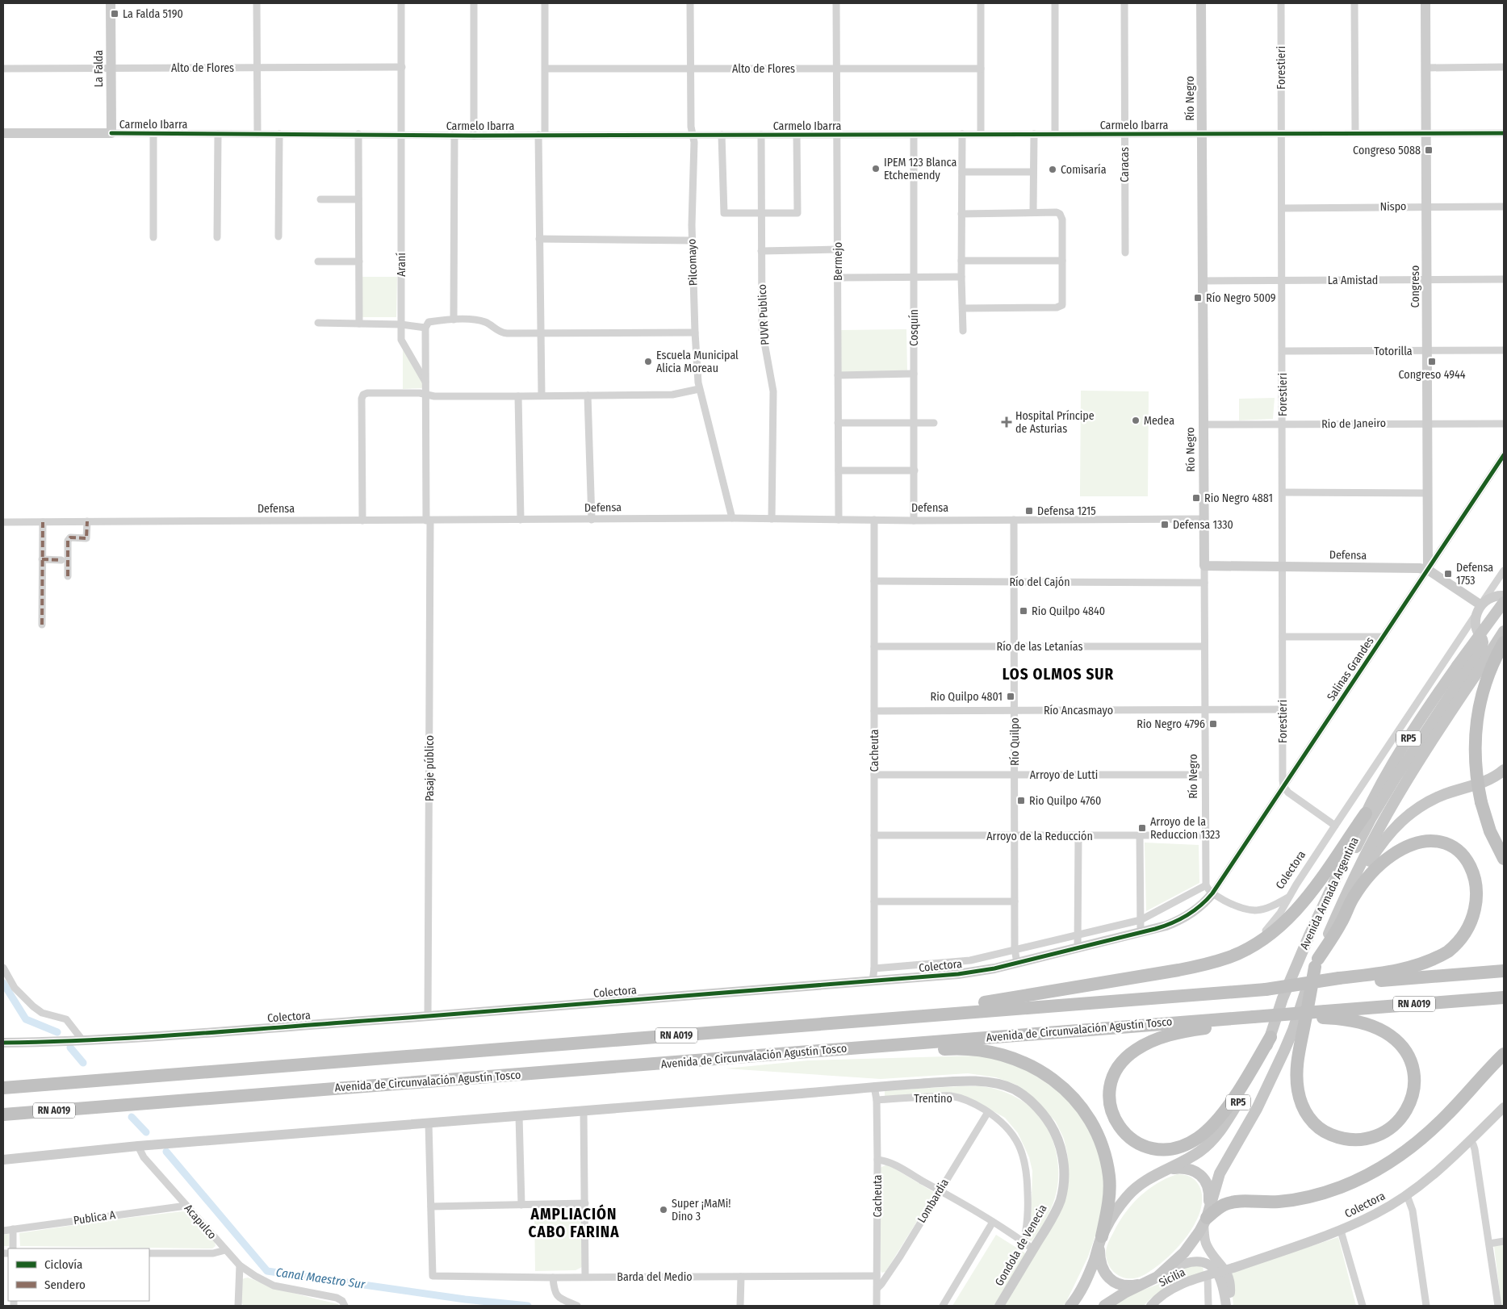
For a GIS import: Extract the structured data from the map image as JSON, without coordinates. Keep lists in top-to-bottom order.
{
  "streets": {
    "highway": ["RN A019", "Avenida de Circunvalación Agustín Tosco"],
    "main road": ["RP5", "Avenida Armada Argentina"],
    "street": [
      "Alto de Flores",
      "Forestieri",
      "La Falda",
      "Río Negro",
      "Carmelo Ibarra",
      "Caracas",
      "Nispo",
      "Bermejo",
      "Pilcomayo",
      "Araní",
      "La Amistad",
      "Congreso",
      "PUVR Publico",
      "Cosquín",
      "Totorilla",
      "Rio de Janeiro",
      "Defensa",
      "Río del Cajón",
      "Río de las Letanías",
      "Salinas Grandes",
      "Río Ancasmayo",
      "Río Quilpo",
      "Cacheuta",
      "Pasaje público",
      "Arroyo de Lutti",
      "Arroyo de la Reducción",
      "Colectora",
      "Trentino",
      "Lombardia",
      "Publica A",
      "Acapulco",
      "Gondola de Venecia",
      "Barda del Medio",
      "Sicilia"
    ]
  },
  "crossings": [
    ["Alto de Flores", "La Falda"],
    ["Alto de Flores", "Bermejo"],
    ["Alto de Flores", "Pilcomayo"],
    ["Alto de Flores", "Araní"],
    ["Forestieri", "Carmelo Ibarra"],
    ["Forestieri", "Nispo"],
    ["Forestieri", "La Amistad"],
    ["Forestieri", "Totorilla"],
    ["Forestieri", "Rio de Janeiro"],
    ["Forestieri", "Defensa"],
    ["Forestieri", "Salinas Grandes"],
    ["Forestieri", "Río Ancasmayo"],
    ["La Falda", "Carmelo Ibarra"],
    ["Río Negro", "Carmelo Ibarra"],
    ["Río Negro", "La Amistad"],
    ["Río Negro", "Rio de Janeiro"],
    ["Río Negro", "Defensa"],
    ["Río Negro", "Río del Cajón"],
    ["Río Negro", "Río de las Letanías"],
    ["Río Negro", "Río Ancasmayo"],
    ["Río Negro", "Arroyo de Lutti"],
    ["Río Negro", "Arroyo de la Reducción"],
    ["Carmelo Ibarra", "Caracas"],
    ["Carmelo Ibarra", "Bermejo"],
    ["Carmelo Ibarra", "Pilcomayo"],
    ["Carmelo Ibarra", "Araní"],
    ["Carmelo Ibarra", "Congreso"],
    ["Carmelo Ibarra", "PUVR Publico"],
    ["Carmelo Ibarra", "Cosquín"],
    ["Nispo", "Congreso"],
    ["Bermejo", "Defensa"],
    ["Pilcomayo", "Defensa"],
    ["Araní", "Defensa"],
    ["Araní", "Pasaje público"],
    ["La Amistad", "Congreso"],
    ["Congreso", "Totorilla"],
    ["Congreso", "Rio de Janeiro"],
    ["Congreso", "Defensa"],
    ["Congreso", "Salinas Grandes"],
    ["PUVR Publico", "Defensa"],
    ["Cosquín", "Defensa"],
    ["Defensa", "Salinas Grandes"],
    ["Defensa", "Río Quilpo"],
    ["Defensa", "Cacheuta"],
    ["Defensa", "Pasaje público"],
    ["Defensa", "Colectora"],
    ["Río del Cajón", "Río Quilpo"],
    ["Río del Cajón", "Cacheuta"],
    ["Río de las Letanías", "Río Quilpo"],
    ["Río de las Letanías", "Cacheuta"],
    ["Salinas Grandes", "Colectora"],
    ["Río Ancasmayo", "Río Quilpo"],
    ["Río Ancasmayo", "Cacheuta"],
    ["Río Quilpo", "Arroyo de Lutti"],
    ["Río Quilpo", "Arroyo de la Reducción"],
    ["Río Quilpo", "Colectora"],
    ["Cacheuta", "Arroyo de Lutti"],
    ["Cacheuta", "Arroyo de la Reducción"],
    ["Cacheuta", "Colectora"],
    ["Cacheuta", "Trentino"],
    ["Cacheuta", "Lombardia"],
    ["Cacheuta", "Gondola de Venecia"],
    ["Cacheuta", "Barda del Medio"],
    ["Pasaje público", "Colectora"],
    ["Colectora", "Sicilia"],
    ["Trentino", "Lombardia"],
    ["Publica A", "Acapulco"]
  ],
  "districts": ["LOS OLMOS SUR", "AMPLIACIÓN CABO FARINA"],
  "water": ["Canal Maestro Sur"],
  "places": {
    "transit": [
      "La Falda 5190",
      "Congreso 5088",
      "Río Negro 5009",
      "Congreso 4944",
      "Rio Negro 4881",
      "Defensa 1215",
      "Defensa 1330",
      "Defensa 1753",
      "Rio Quilpo 4840",
      "Rio Quilpo 4801",
      "Rio Negro 4796",
      "Rio Quilpo 4760",
      "Arroyo de la Reduccion 1323"
    ],
    "other": [
      "IPEM 123 Blanca Etchemendy",
      "Comisaría",
      "Escuela Municipal Alicia Moreau",
      "Medea",
      "Super ¡MaMi! Dino 3"
    ],
    "health": ["Hospital Príncipe de Asturias"]
  },
  "legend": ["Ciclovía", "Sendero"]
}
